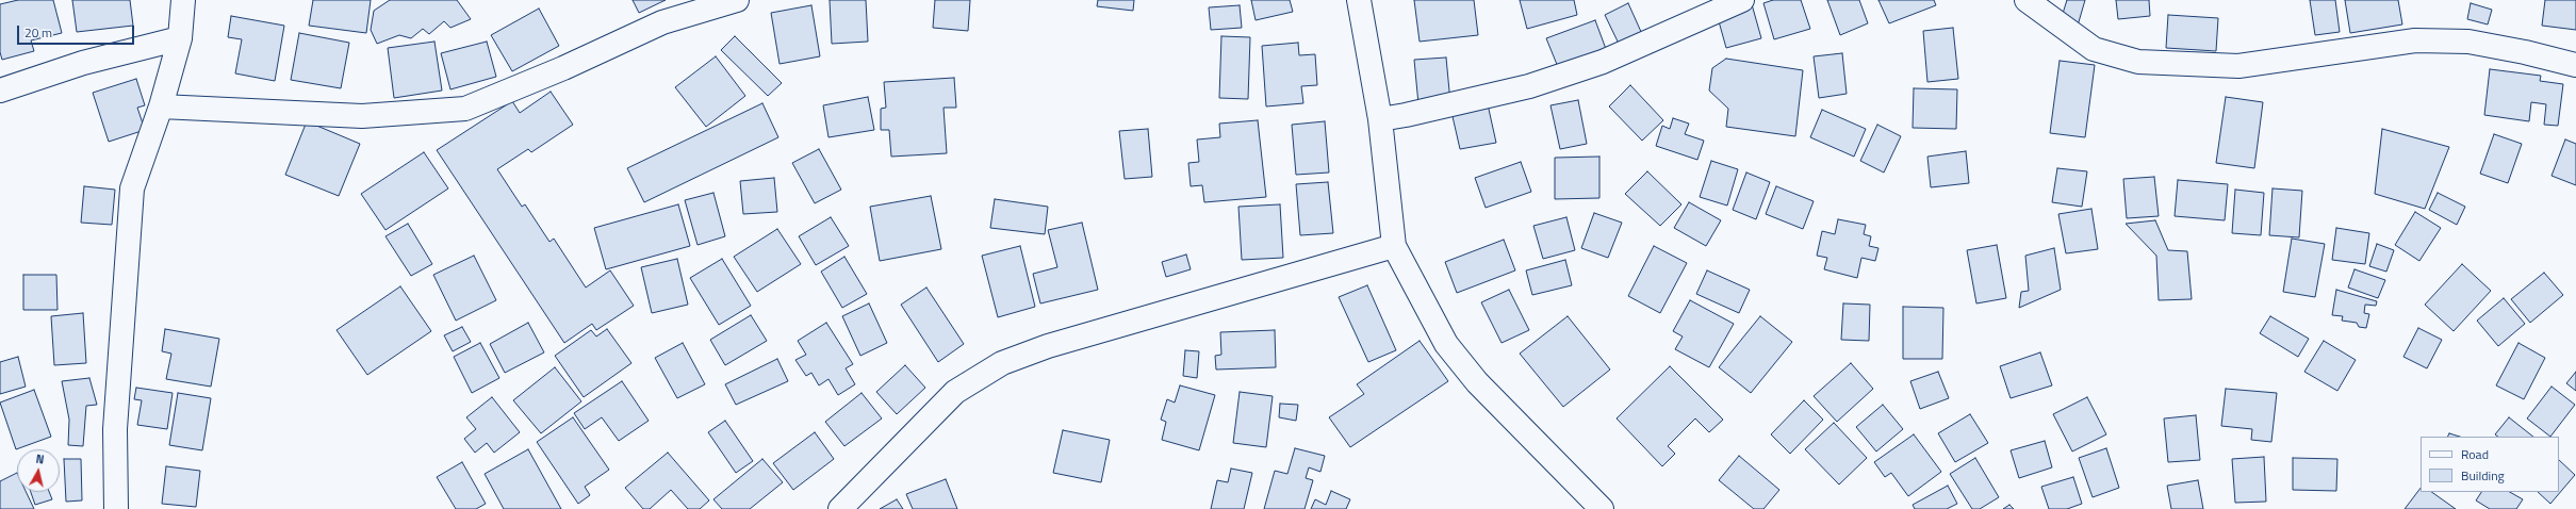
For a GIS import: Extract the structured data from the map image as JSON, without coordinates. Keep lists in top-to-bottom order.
{
  "legend": ["Road", "Building"],
  "scale_bar": "20 m",
  "north": "top"
}
